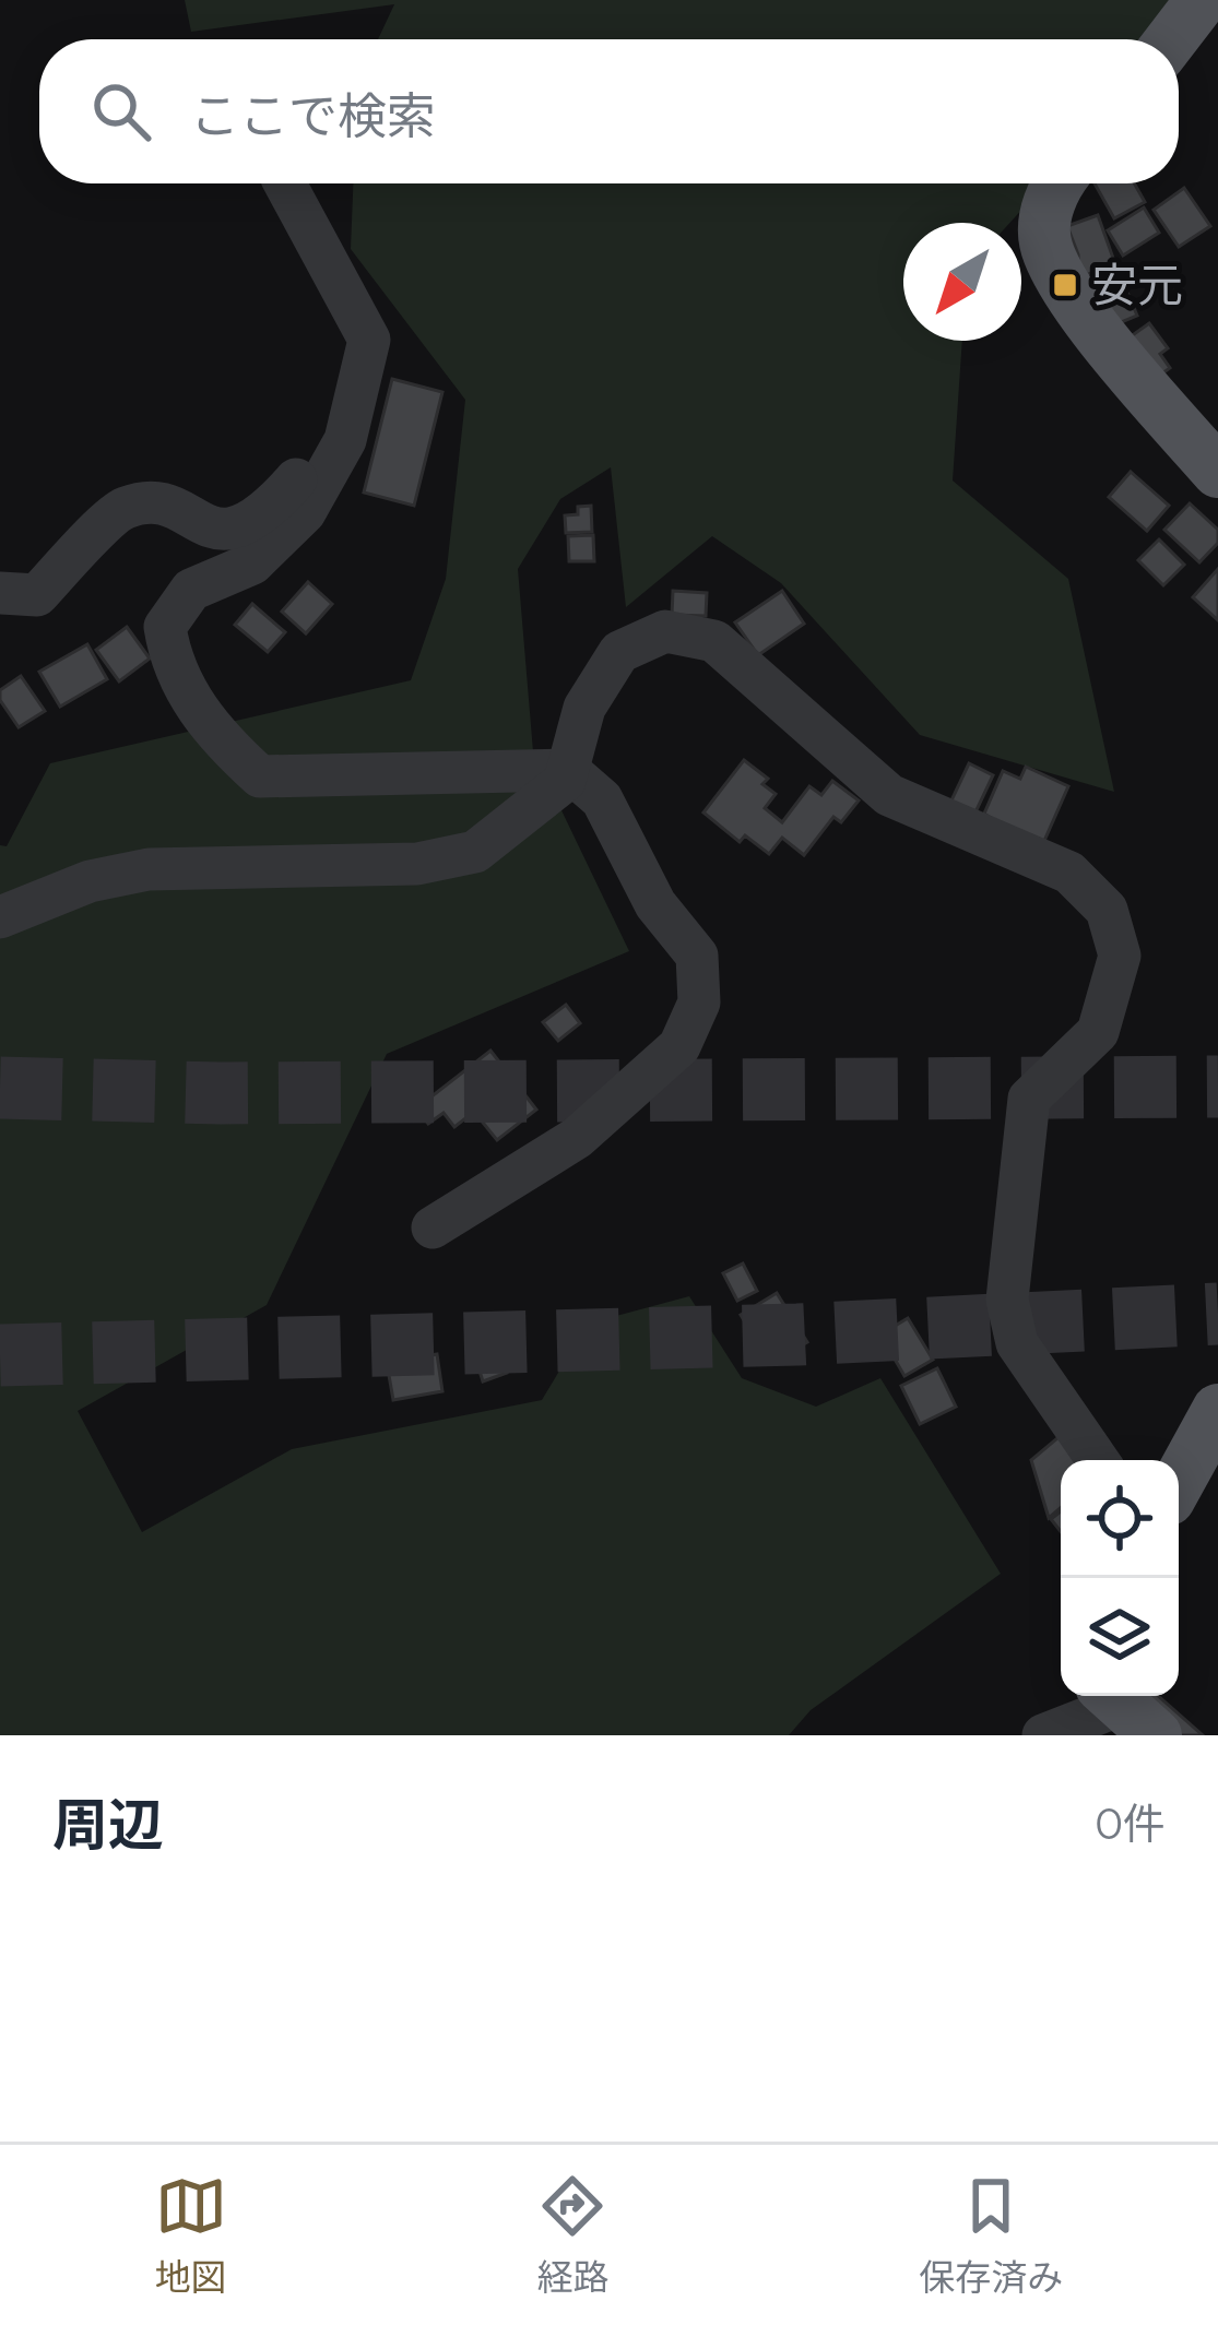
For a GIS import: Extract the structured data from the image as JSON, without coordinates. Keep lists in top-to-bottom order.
{
  "places": {
    "transit": ["安元"]
  },
  "north": "bottom left",
  "page": {
    "search": "ここで検索",
    "heading": ["周辺", "0件"],
    "nav": ["地図", "経路", "保存済み"]
  }
}
